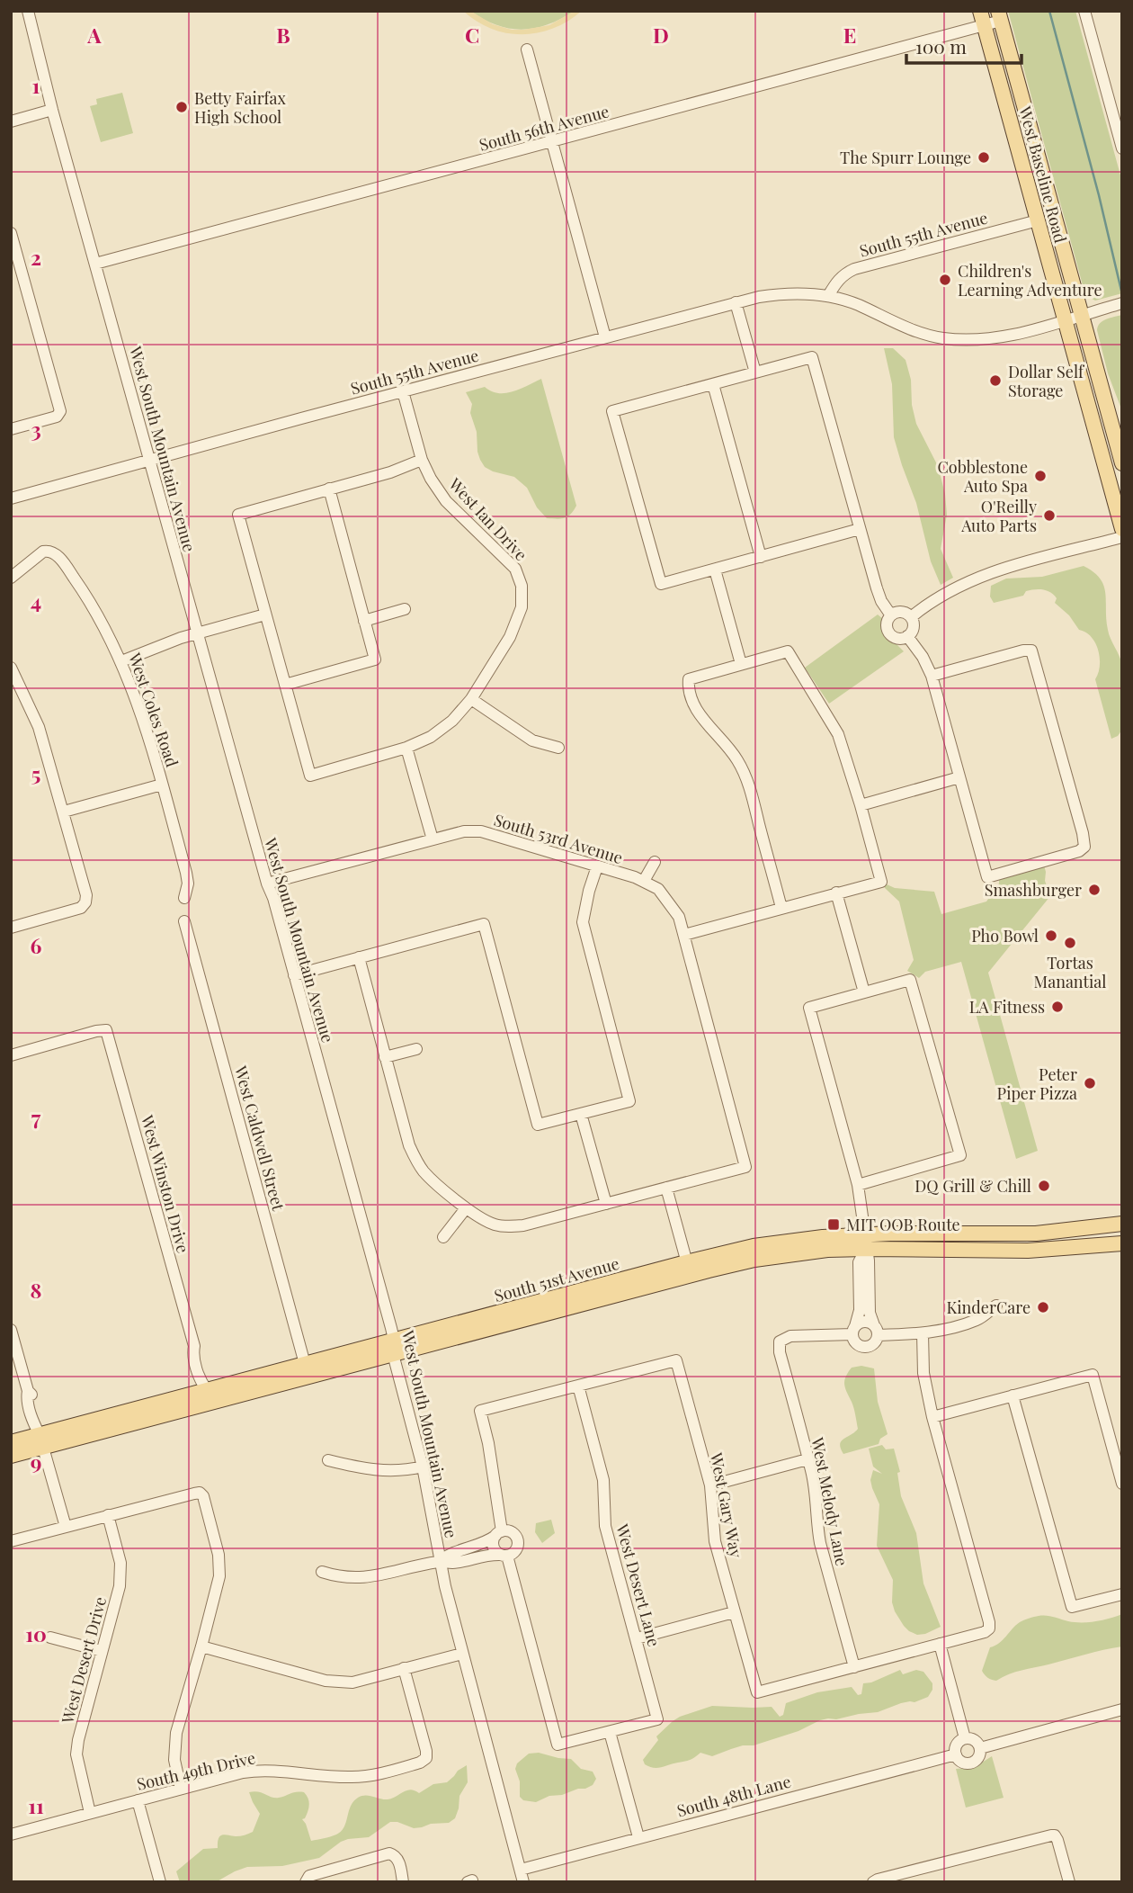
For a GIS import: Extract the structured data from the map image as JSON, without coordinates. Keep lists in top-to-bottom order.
{
  "streets": {
    "main road": ["West Baseline Road", "South 51st Avenue"],
    "street": [
      "South 56th Avenue",
      "South 55th Avenue",
      "West South Mountain Avenue",
      "West Ian Drive",
      "West Coles Road",
      "South 53rd Avenue",
      "West Caldwell Street",
      "West Winston Drive",
      "West Melody Lane",
      "West Gary Way",
      "West Desert Lane",
      "West Desert Drive",
      "South 49th Drive",
      "South 48th Lane"
    ]
  },
  "crossings": [
    ["South 56th Avenue", "West Baseline Road"],
    ["South 56th Avenue", "West South Mountain Avenue"],
    ["West Baseline Road", "South 55th Avenue"],
    ["South 55th Avenue", "West South Mountain Avenue"],
    ["South 55th Avenue", "West Ian Drive"],
    ["West South Mountain Avenue", "South 53rd Avenue"],
    ["West South Mountain Avenue", "South 51st Avenue"],
    ["West South Mountain Avenue", "South 48th Lane"],
    ["West Caldwell Street", "South 51st Avenue"],
    ["West Winston Drive", "South 51st Avenue"],
    ["West Melody Lane", "West Gary Way"],
    ["West Gary Way", "West Desert Lane"],
    ["West Desert Drive", "South 49th Drive"]
  ],
  "places": {
    "other": [
      "Betty Fairfax High School",
      "The Spurr Lounge",
      "Children's Learning Adventure",
      "Dollar Self Storage",
      "Cobblestone Auto Spa",
      "O'Reilly Auto Parts",
      "Smashburger",
      "Pho Bowl",
      "Tortas Manantial",
      "LA Fitness",
      "Peter Piper Pizza",
      "DQ Grill & Chill",
      "KinderCare"
    ],
    "transit": ["MIT OOB Route"]
  },
  "scale_bar": "100 m",
  "grid": {
    "columns": [
      "A",
      "B",
      "C",
      "D",
      "E"
    ],
    "rows": [
      "1",
      "2",
      "3",
      "4",
      "5",
      "6",
      "7",
      "8",
      "9",
      "10",
      "11"
    ]
  }
}
